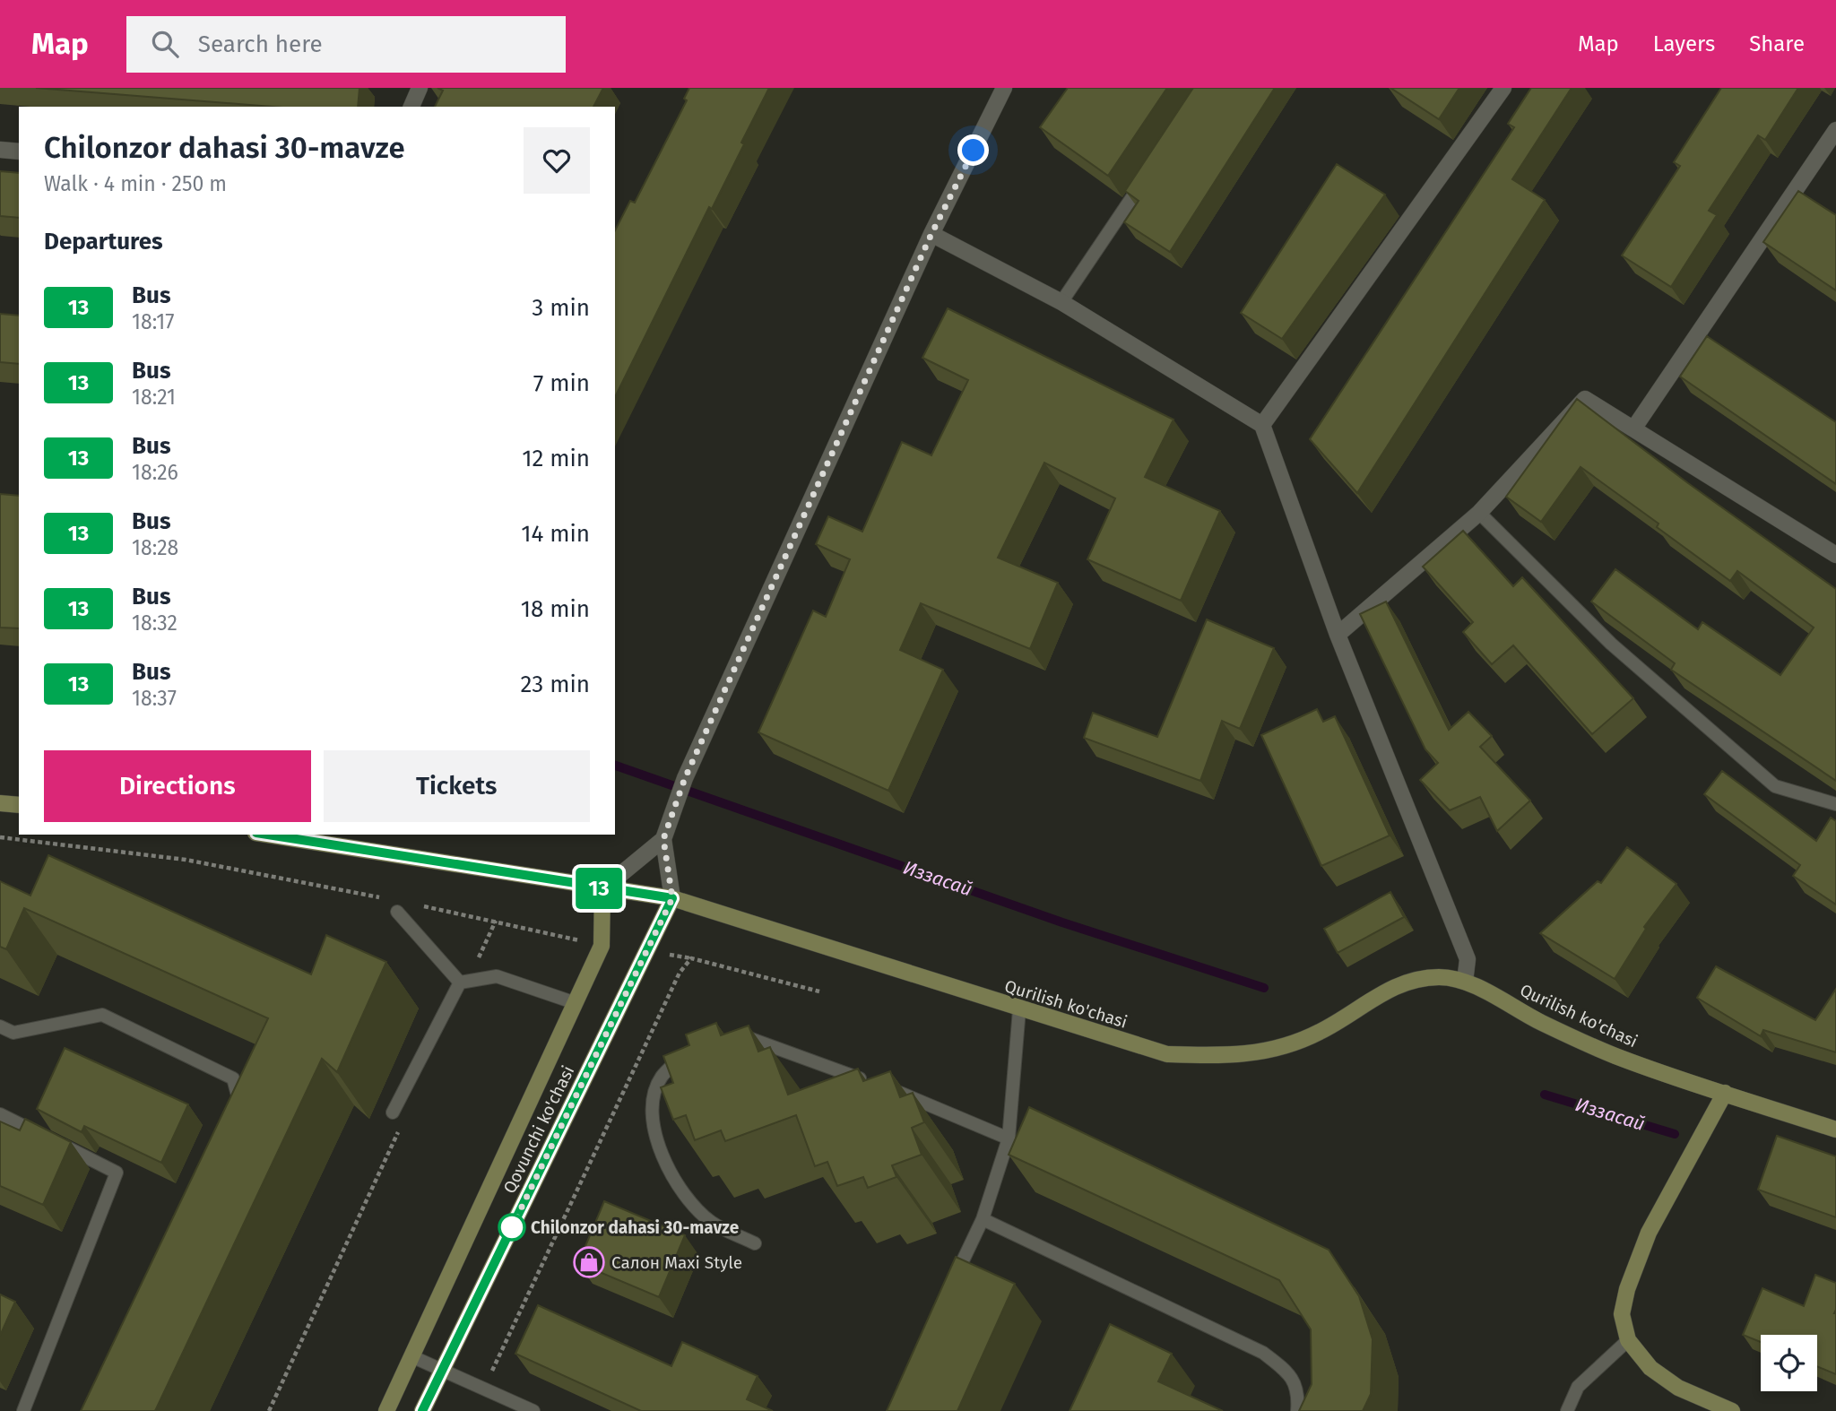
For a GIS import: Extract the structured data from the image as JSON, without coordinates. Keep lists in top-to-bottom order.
{
  "streets": {
    "street": ["Qurilish ko'chasi", "Qovunchi ko'chasi"]
  },
  "crossings": [
    ["Qurilish ko'chasi", "Qovunchi ko'chasi"]
  ],
  "water": ["Иззасай"],
  "places": {
    "other": ["Chilonzor dahasi 30-mavze"],
    "shop": ["Салон Maxi Style"]
  },
  "lines": ["bus line 13"],
  "page": {
    "header": "Map",
    "search": "Search here",
    "nav": ["Map", "Layers", "Share"],
    "on_map": "13",
    "heading": [
      ["Chilonzor dahasi 30-mavze", "Walk · 4 min · 250 m"],
      "Departures"
    ],
    "list": [
      {
        "mark": "13",
        "name": "Bus",
        "note": "18:17",
        "value": "3 min"
      },
      {
        "mark": "13",
        "name": "Bus",
        "note": "18:21",
        "value": "7 min"
      },
      {
        "mark": "13",
        "name": "Bus",
        "note": "18:26",
        "value": "12 min"
      },
      {
        "mark": "13",
        "name": "Bus",
        "note": "18:28",
        "value": "14 min"
      },
      {
        "mark": "13",
        "name": "Bus",
        "note": "18:32",
        "value": "18 min"
      },
      {
        "mark": "13",
        "name": "Bus",
        "note": "18:37",
        "value": "23 min"
      }
    ],
    "buttons": ["Directions", "Tickets"]
  }
}
